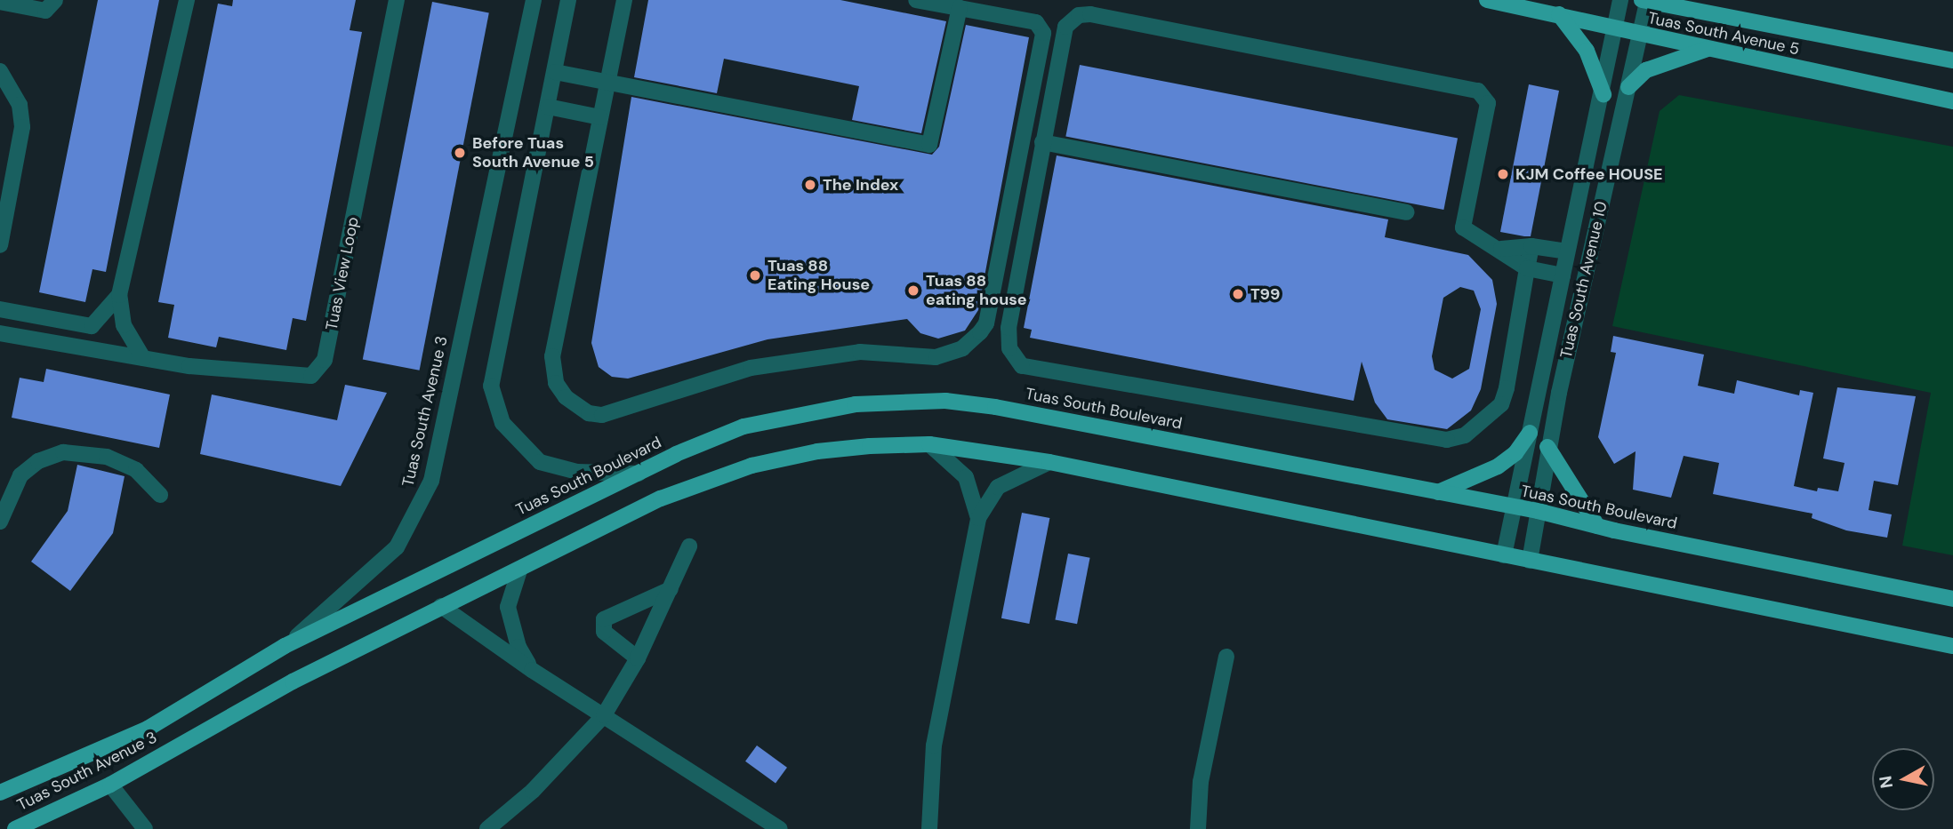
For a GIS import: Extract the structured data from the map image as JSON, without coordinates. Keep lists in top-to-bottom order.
{
  "streets": {
    "main road": ["Tuas South Avenue 5", "Tuas South Boulevard", "Tuas South Avenue 3"],
    "street": ["Tuas View Loop", "Tuas South Avenue 10"]
  },
  "crossings": [
    ["Tuas South Avenue 5", "Tuas South Avenue 10"],
    ["Tuas South Avenue 10", "Tuas South Boulevard"],
    ["Tuas South Boulevard", "Tuas South Avenue 3"]
  ],
  "places": [
    "Before Tuas South Avenue 5",
    "KJM Coffee HOUSE",
    "The Index",
    "Tuas 88 Eating House",
    "Tuas 88 eating house",
    "T99"
  ],
  "north": "left"
}
